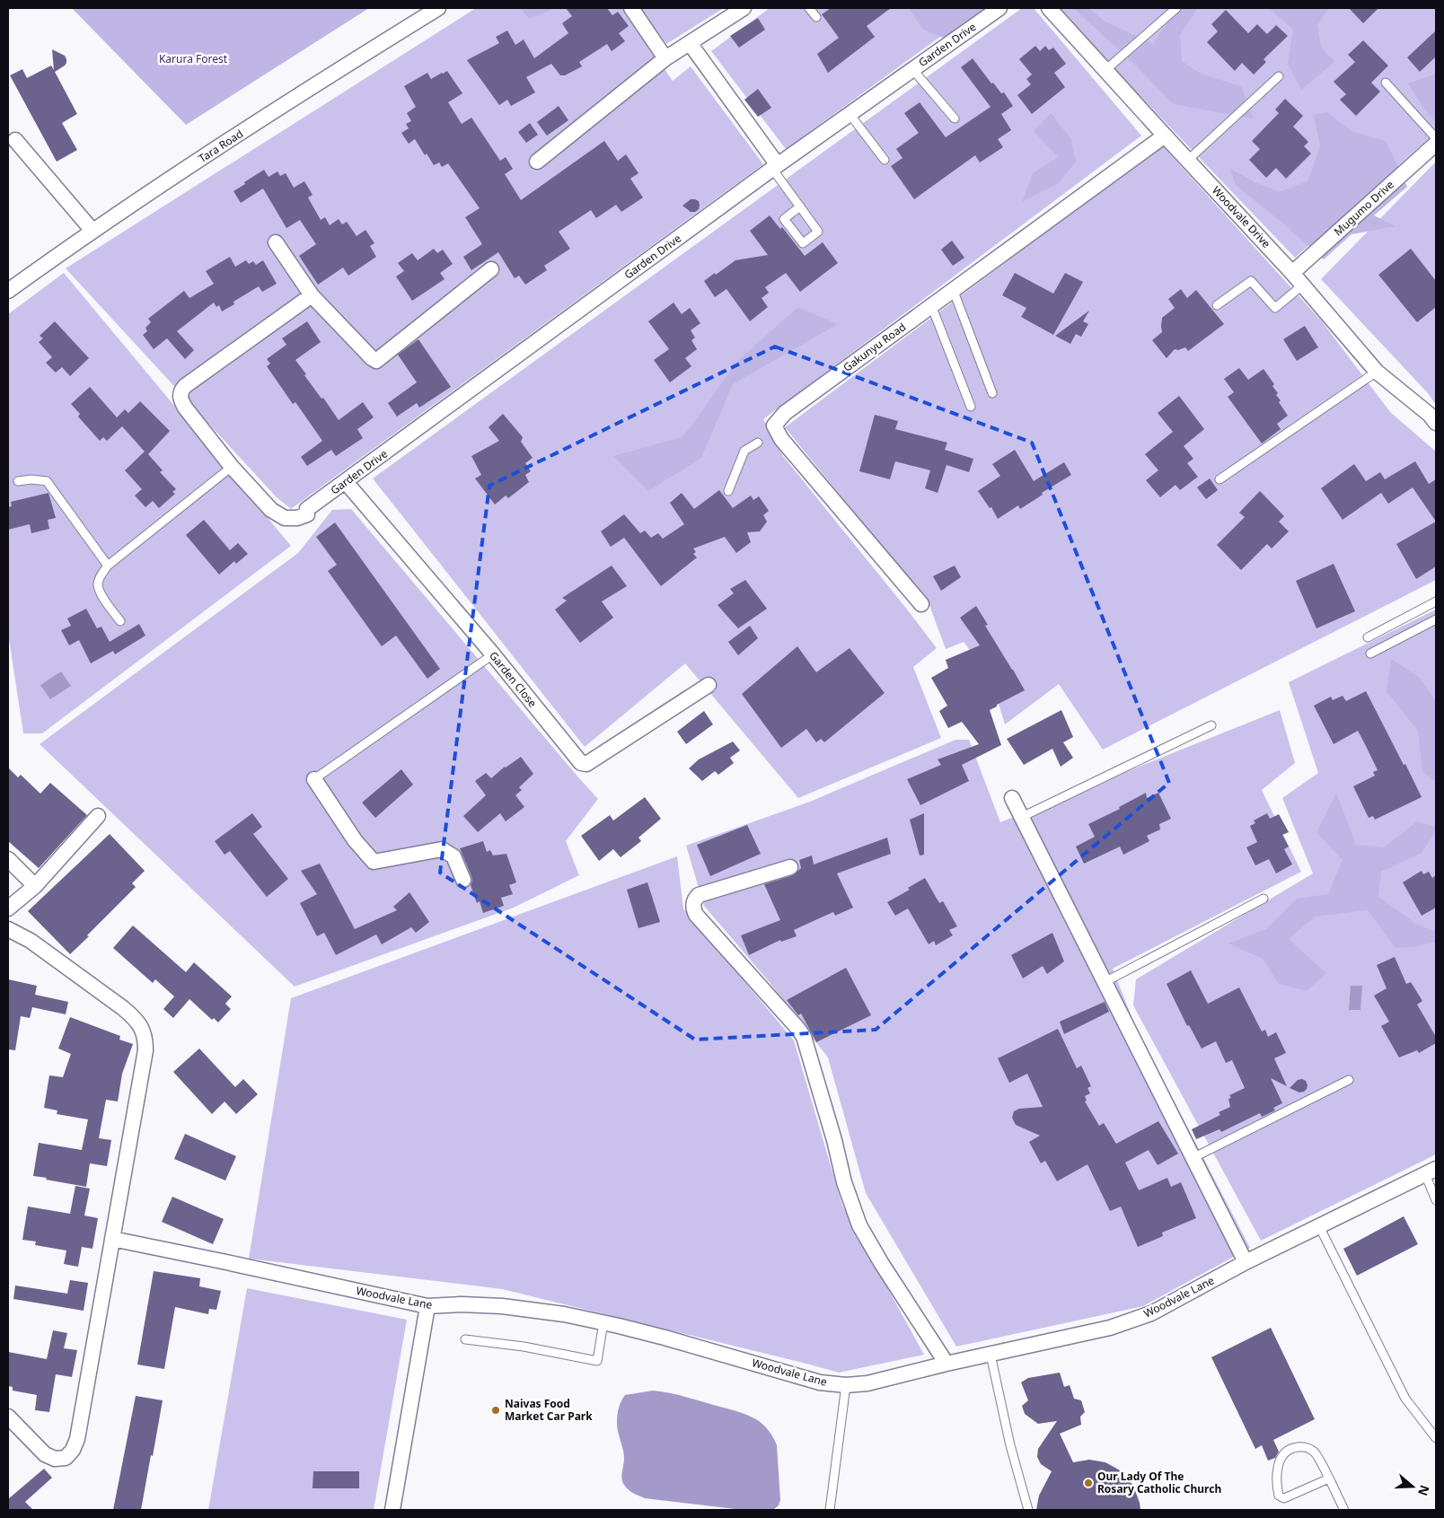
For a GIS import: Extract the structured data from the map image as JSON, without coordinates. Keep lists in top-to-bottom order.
{
  "streets": {
    "street": [
      "Garden Drive",
      "Tara Road",
      "Mugumo Drive",
      "Woodvale Drive",
      "Gakunyu Road",
      "Garden Close",
      "Woodvale Lane"
    ]
  },
  "crossings": [
    ["Garden Drive", "Garden Close"],
    ["Mugumo Drive", "Woodvale Drive"],
    ["Woodvale Drive", "Gakunyu Road"]
  ],
  "parks": ["Karura Forest"],
  "places": ["Naivas Food Market Car Park", "Our Lady Of The Rosary Catholic Church"],
  "north": "right"
}
